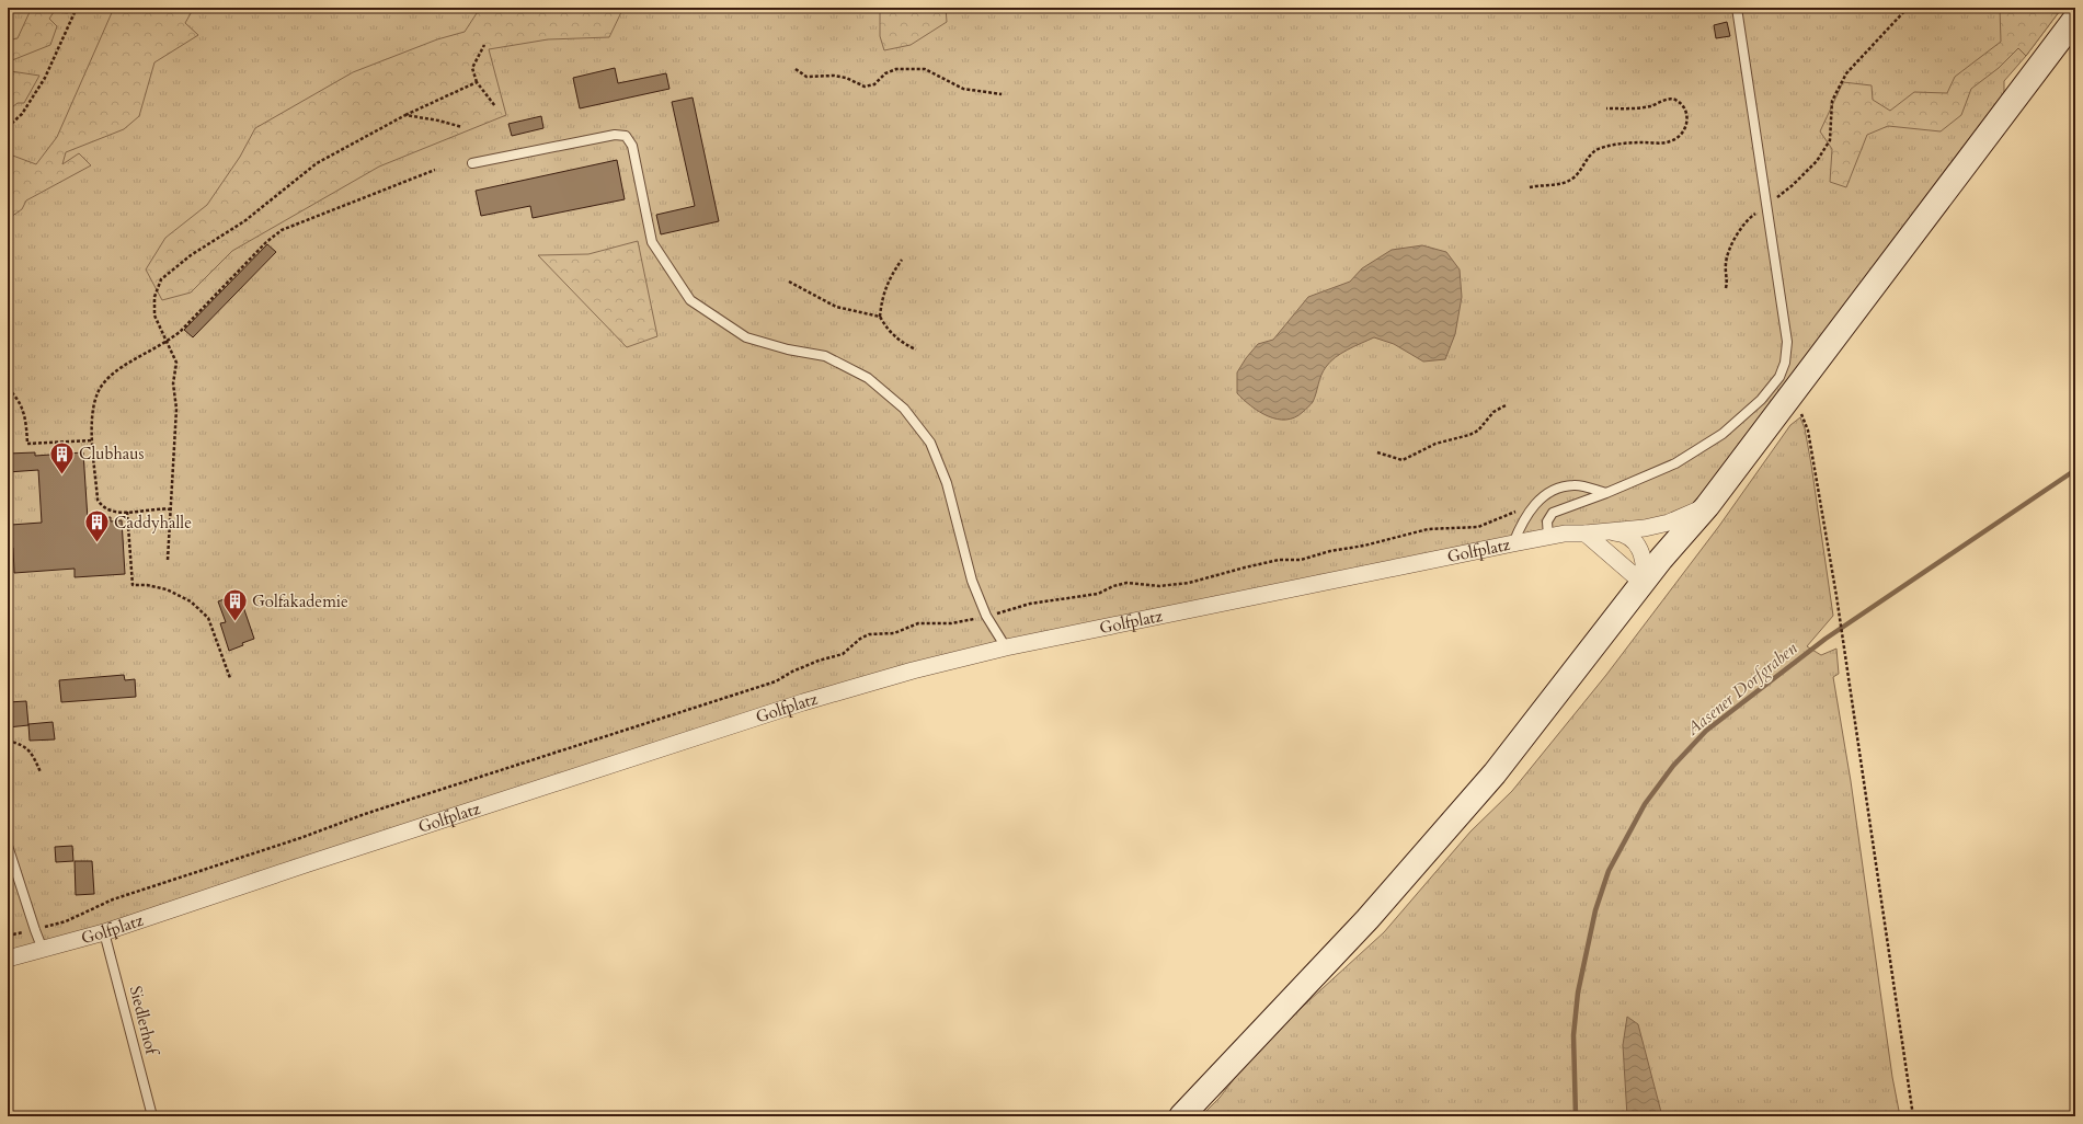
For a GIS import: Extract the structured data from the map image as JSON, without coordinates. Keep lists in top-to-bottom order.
{
  "streets": {
    "street": ["Golfplatz"],
    "lane": ["Siedlerhof"]
  },
  "crossings": [
    ["Golfplatz", "Siedlerhof"]
  ],
  "water": ["Aasener Dorfgraben"],
  "places": {
    "building": ["Clubhaus", "Caddyhalle", "Golfakademie"]
  }
}
